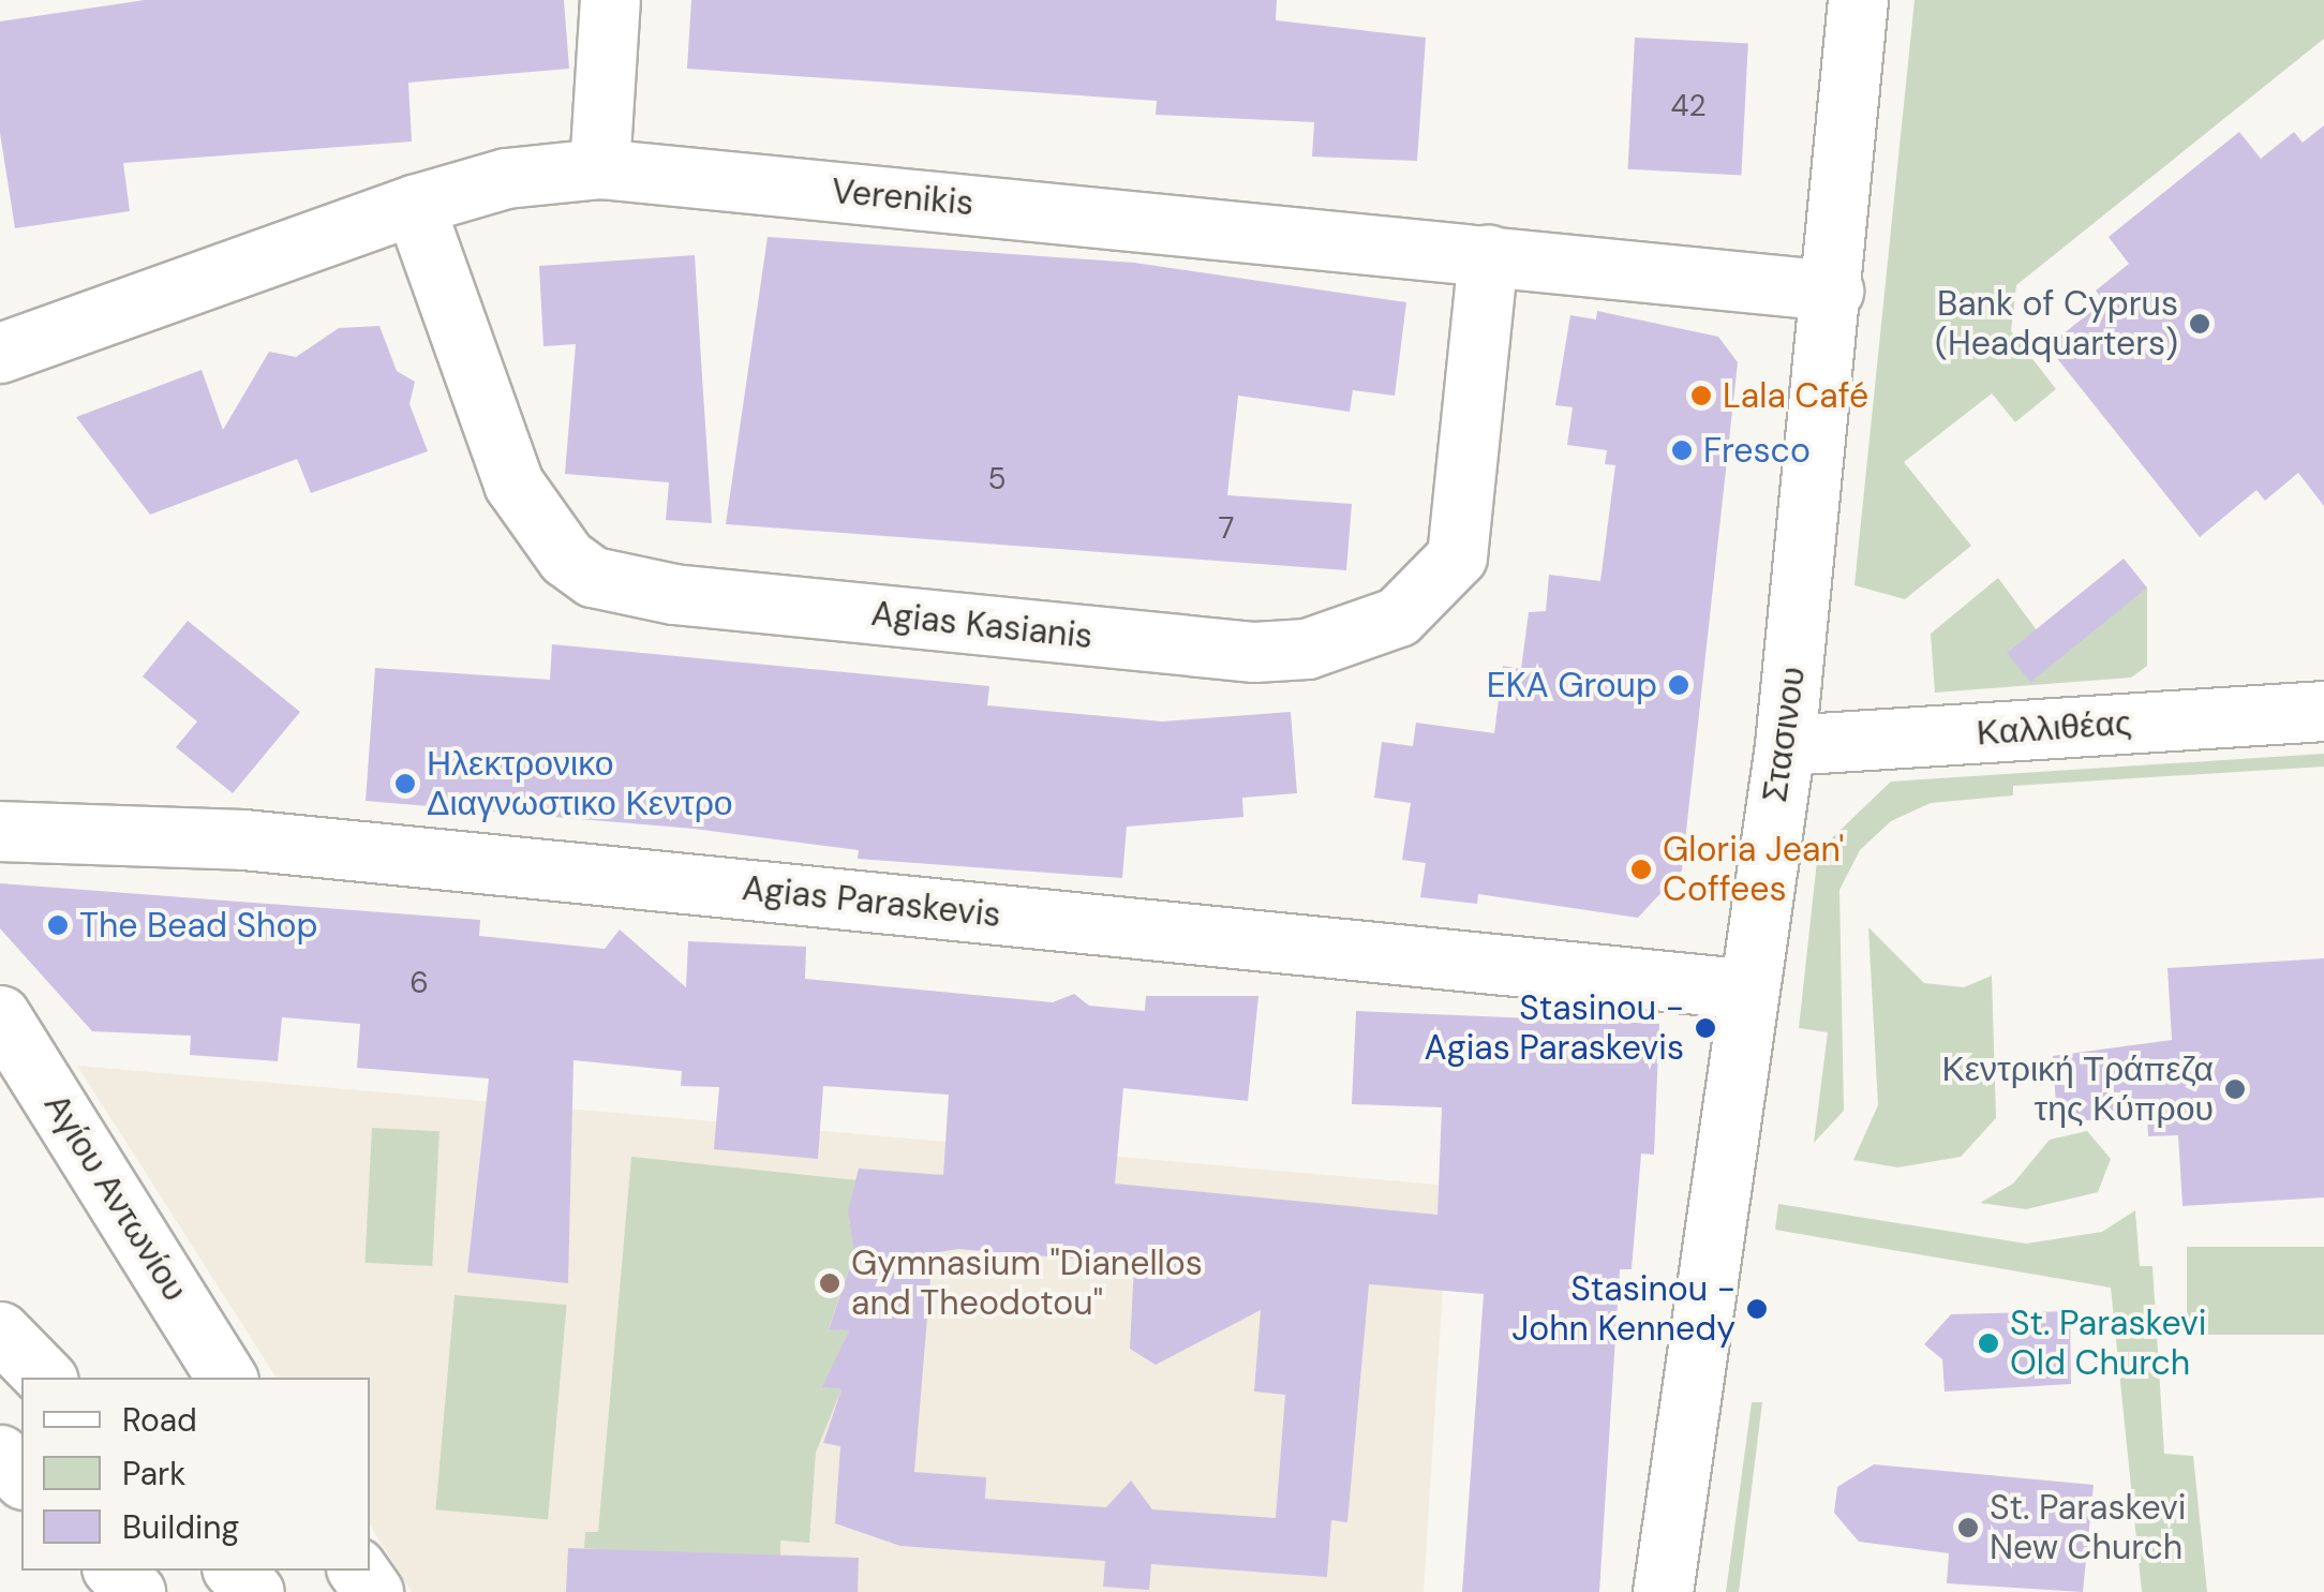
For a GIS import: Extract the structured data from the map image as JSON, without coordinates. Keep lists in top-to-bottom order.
{
  "streets": {
    "street": [
      "Verenikis",
      "Agias Kasianis",
      "Καλλιθέας",
      "Στασινου",
      "Agias Paraskevis",
      "Αγίου Αντωνίου"
    ]
  },
  "crossings": [
    ["Verenikis", "Agias Kasianis"],
    ["Verenikis", "Στασινου"],
    ["Καλλιθέας", "Στασινου"],
    ["Στασινου", "Agias Paraskevis"]
  ],
  "places": [
    "Bank of Cyprus (Headquarters)",
    "Lala Café",
    "Fresco",
    "EKA Group",
    "Ηλεκτρονικο Διαγνωστικο Κεντρο",
    "Gloria Jean' Coffees",
    "The Bead Shop",
    "Stasinou - Agias Paraskevis",
    "Κεντρική Τράπεζα της Κύπρου",
    "Gymnasium \"Dianellos and Theodotou\"",
    "Stasinou - John Kennedy",
    "St. Paraskevi Old Church",
    "St. Paraskevi New Church"
  ],
  "house_numbers": [
    "42",
    "5",
    "7",
    "6"
  ],
  "legend": ["Road", "Park", "Building"]
}
